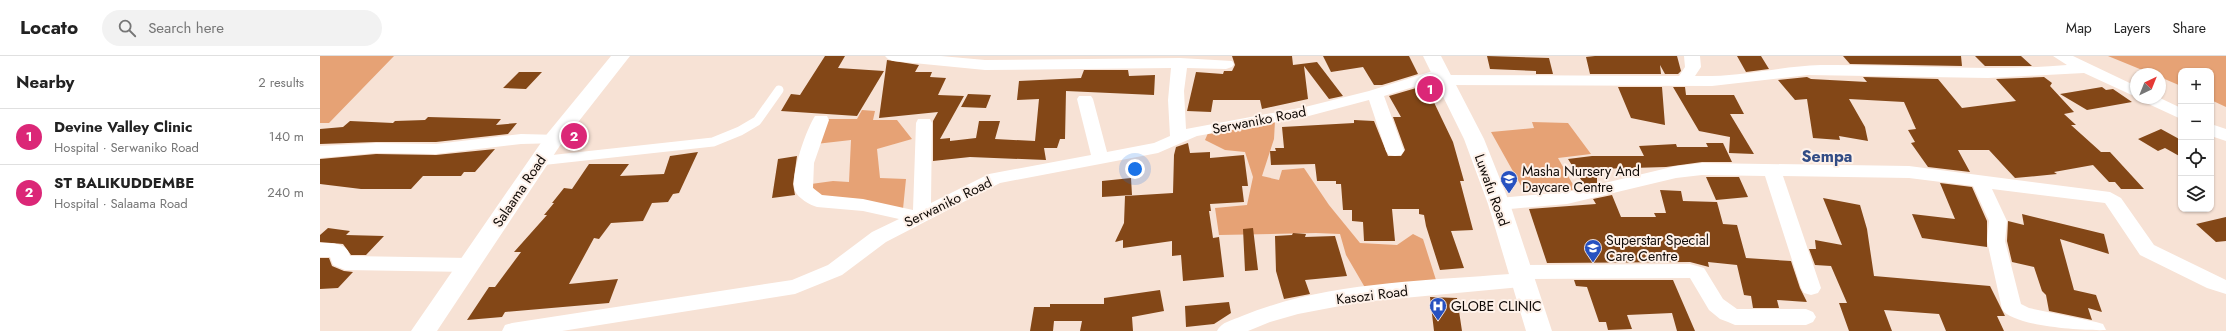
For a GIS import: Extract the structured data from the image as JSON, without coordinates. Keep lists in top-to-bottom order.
{
  "streets": {
    "main road": ["Luwafu Road", "Salaama Road"],
    "street": ["Serwaniko Road", "Kasozi Road"]
  },
  "crossings": [
    ["Serwaniko Road", "Luwafu Road"],
    ["Luwafu Road", "Kasozi Road"]
  ],
  "districts": ["Sempa"],
  "places": {
    "school or university": ["Masha Nursery And Daycare Centre", "Superstar Special Care Centre"],
    "hospital": ["GLOBE CLINIC"]
  },
  "north": "top right",
  "page": {
    "header": "Locato",
    "search": "Search here",
    "nav": ["Map", "Layers", "Share"],
    "heading": ["Nearby", "2 results"],
    "map_buttons": ["+", "−"],
    "pins": ["1", "2"],
    "list": [
      {
        "mark": "1",
        "name": "Devine Valley Clinic",
        "note": "Hospital · Serwaniko Road",
        "value": "140 m"
      },
      {
        "mark": "2",
        "name": "ST BALIKUDDEMBE",
        "note": "Hospital · Salaama Road",
        "value": "240 m"
      }
    ]
  }
}
